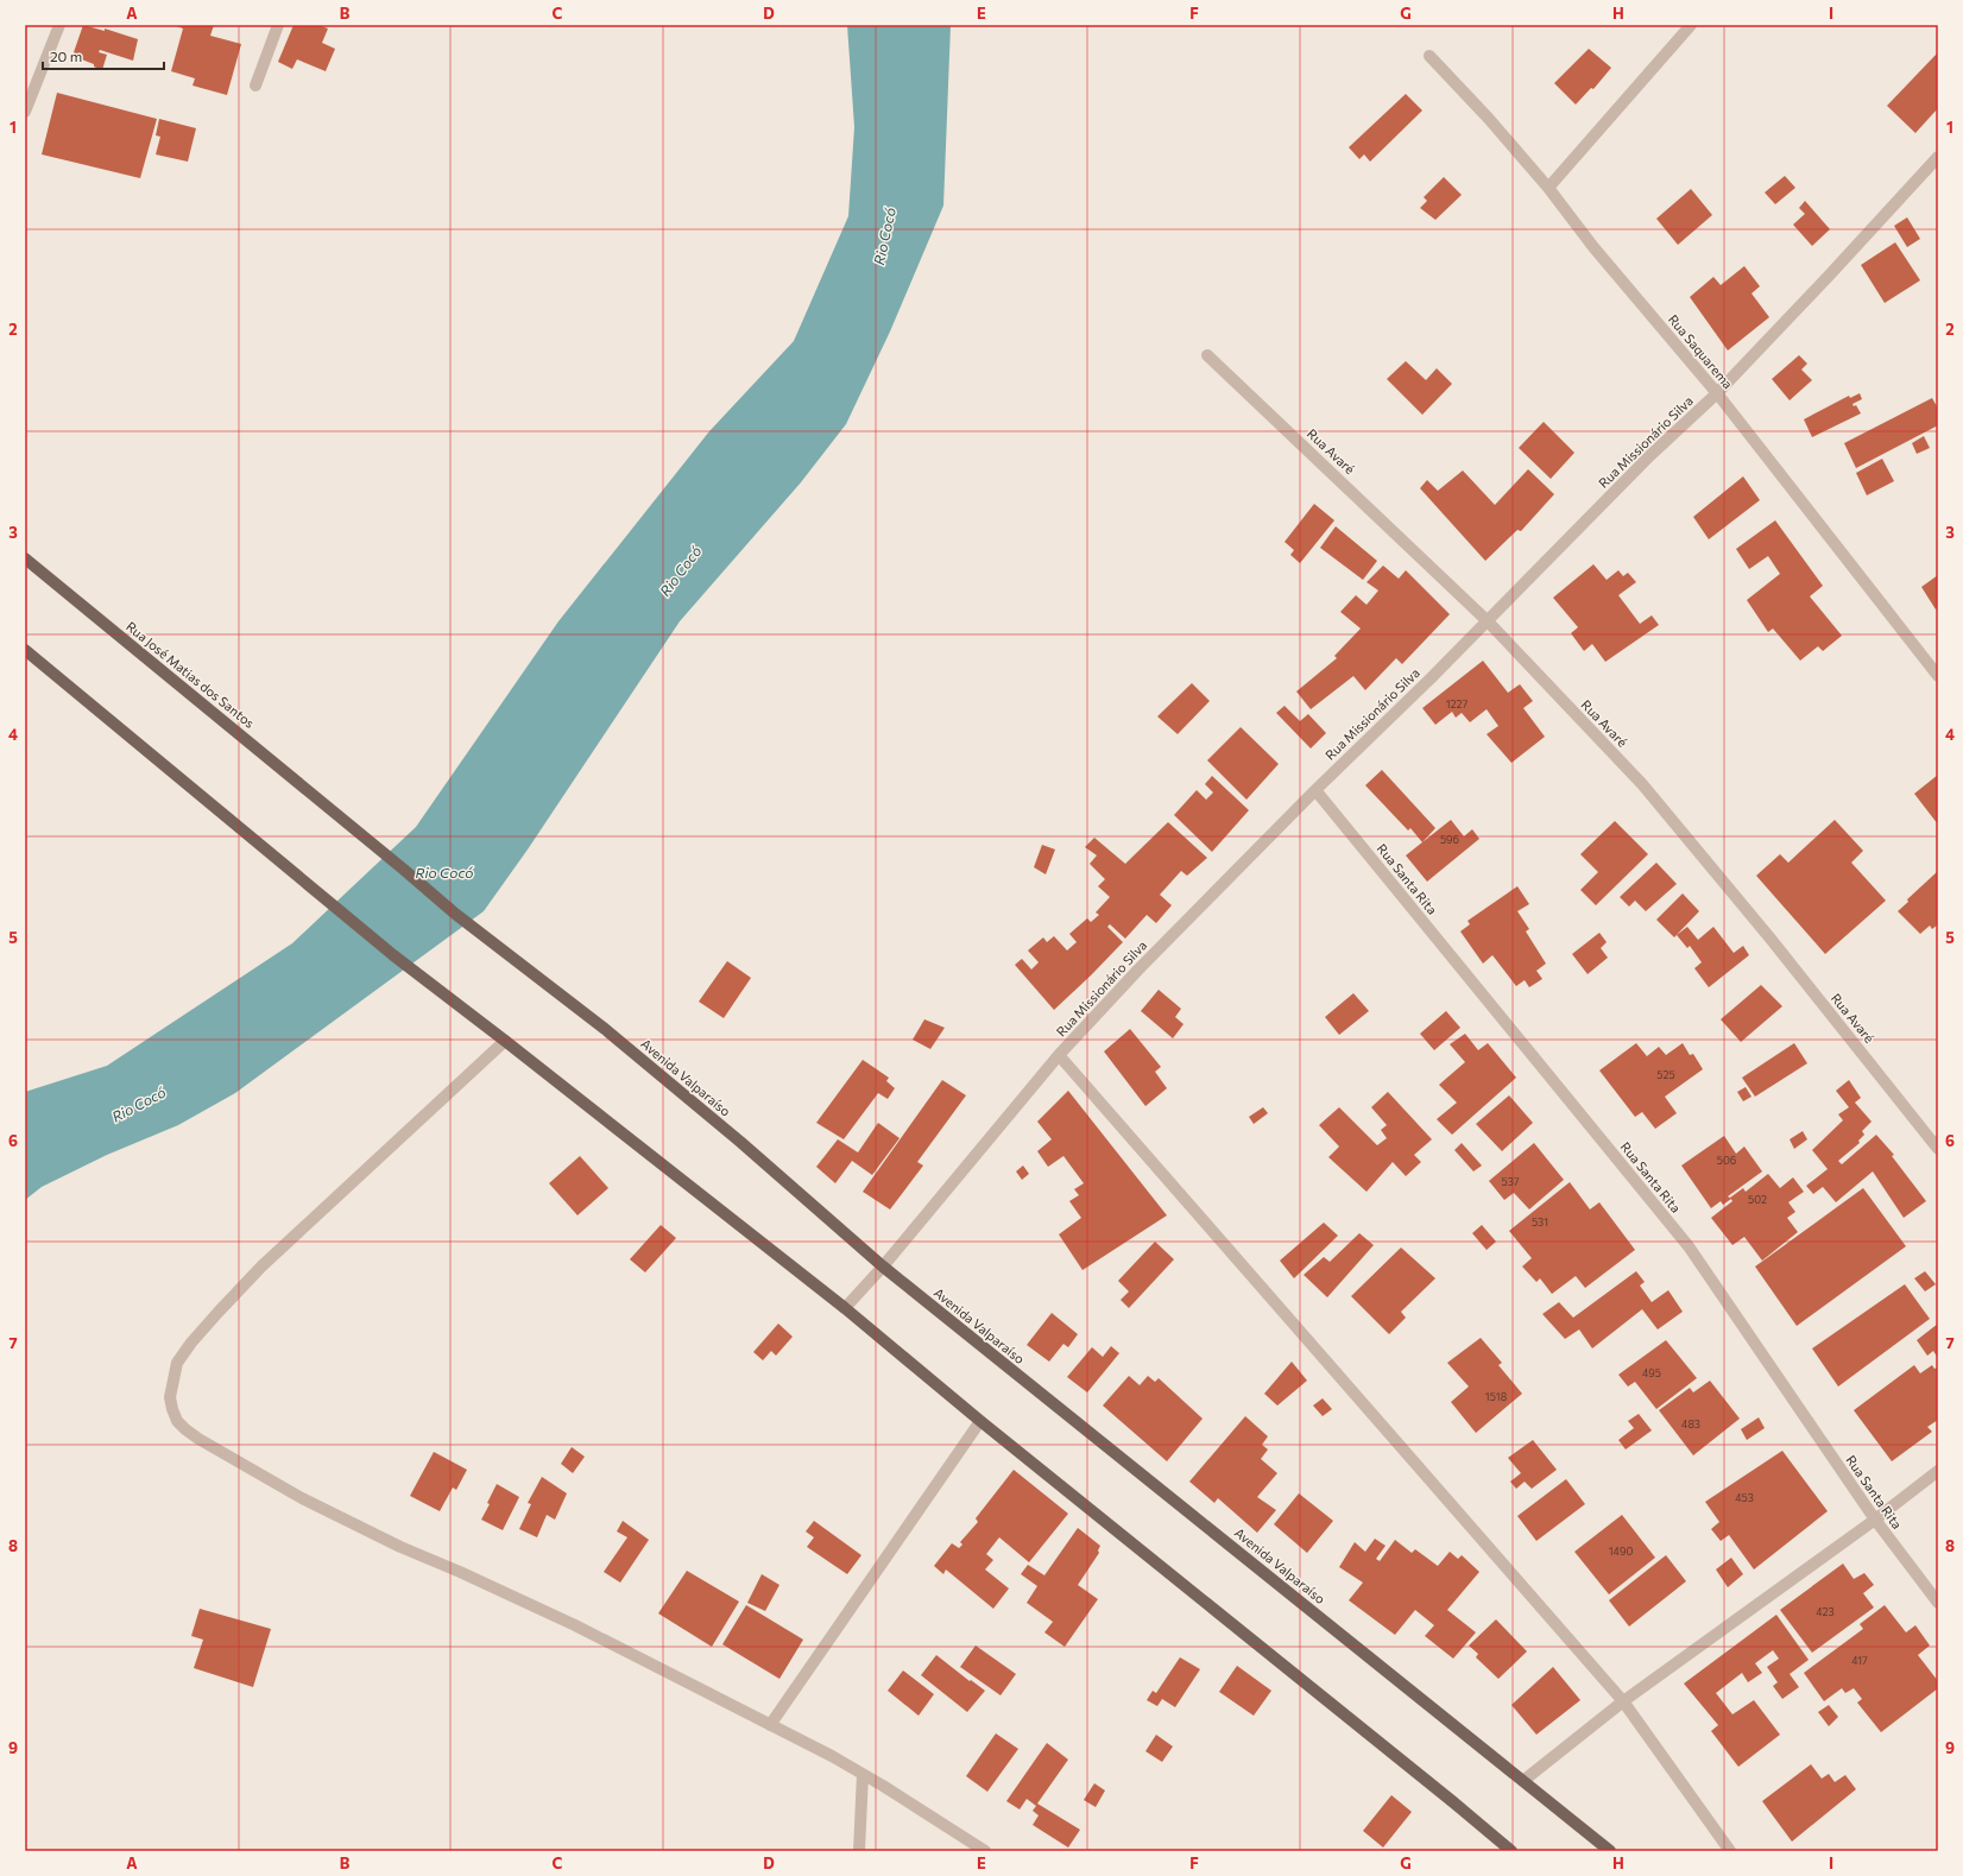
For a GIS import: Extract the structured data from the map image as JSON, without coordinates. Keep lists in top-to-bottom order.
{
  "streets": {
    "main road": ["Rua José Matias dos Santos", "Avenida Valparaíso"],
    "street": [
      "Rua Saquarema",
      "Rua Missionário Silva",
      "Rua Avaré",
      "Rua Santa Rita"
    ]
  },
  "crossings": [
    ["Rua Saquarema", "Rua Missionário Silva"],
    ["Rua Missionário Silva", "Rua Avaré"],
    ["Rua Missionário Silva", "Rua Santa Rita"],
    ["Rua Missionário Silva", "Avenida Valparaíso"],
    ["Rua José Matias dos Santos", "Avenida Valparaíso"]
  ],
  "water": ["Rio Cocó"],
  "house_numbers": [
    "1227",
    "596",
    "525",
    "506",
    "537",
    "502",
    "531",
    "495",
    "1518",
    "483",
    "453",
    "1490",
    "423",
    "417"
  ],
  "scale_bar": "20 m",
  "grid": {
    "columns": [
      "A",
      "B",
      "C",
      "D",
      "E",
      "F",
      "G",
      "H",
      "I"
    ],
    "rows": [
      "1",
      "2",
      "3",
      "4",
      "5",
      "6",
      "7",
      "8",
      "9"
    ]
  }
}
